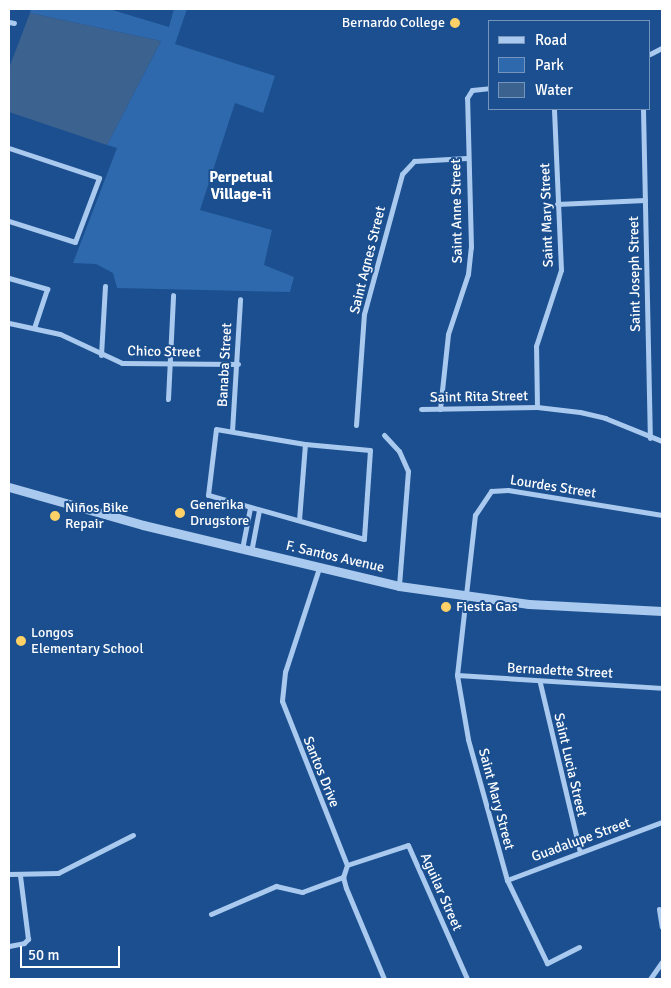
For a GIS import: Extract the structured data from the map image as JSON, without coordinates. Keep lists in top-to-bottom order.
{
  "streets": {
    "street": [
      "Saint Anne Street",
      "Saint Mary Street",
      "Saint Agnes Street",
      "Saint Joseph Street",
      "Chico Street",
      "Banaba Street",
      "Saint Rita Street",
      "Lourdes Street",
      "F. Santos Avenue",
      "Bernadette Street",
      "Saint Lucia Street",
      "Santos Drive",
      "Guadalupe Street",
      "Aguilar Street"
    ]
  },
  "crossings": [
    ["Saint Anne Street", "Saint Agnes Street"],
    ["Saint Anne Street", "Saint Rita Street"],
    ["Saint Mary Street", "Saint Rita Street"],
    ["Saint Mary Street", "Lourdes Street"],
    ["Saint Mary Street", "F. Santos Avenue"],
    ["Saint Mary Street", "Bernadette Street"],
    ["Saint Mary Street", "Guadalupe Street"],
    ["Saint Joseph Street", "Saint Rita Street"],
    ["Chico Street", "Banaba Street"],
    ["Lourdes Street", "F. Santos Avenue"],
    ["F. Santos Avenue", "Santos Drive"],
    ["Bernadette Street", "Saint Lucia Street"],
    ["Saint Lucia Street", "Guadalupe Street"],
    ["Santos Drive", "Aguilar Street"]
  ],
  "districts": ["Perpetual Village-ii"],
  "places": [
    "Bernardo College",
    "Generika Drugstore",
    "Niños Bike Repair",
    "Fiesta Gas",
    "Longos Elementary School"
  ],
  "legend": ["Road", "Park", "Water"],
  "scale_bar": "50 m"
}
